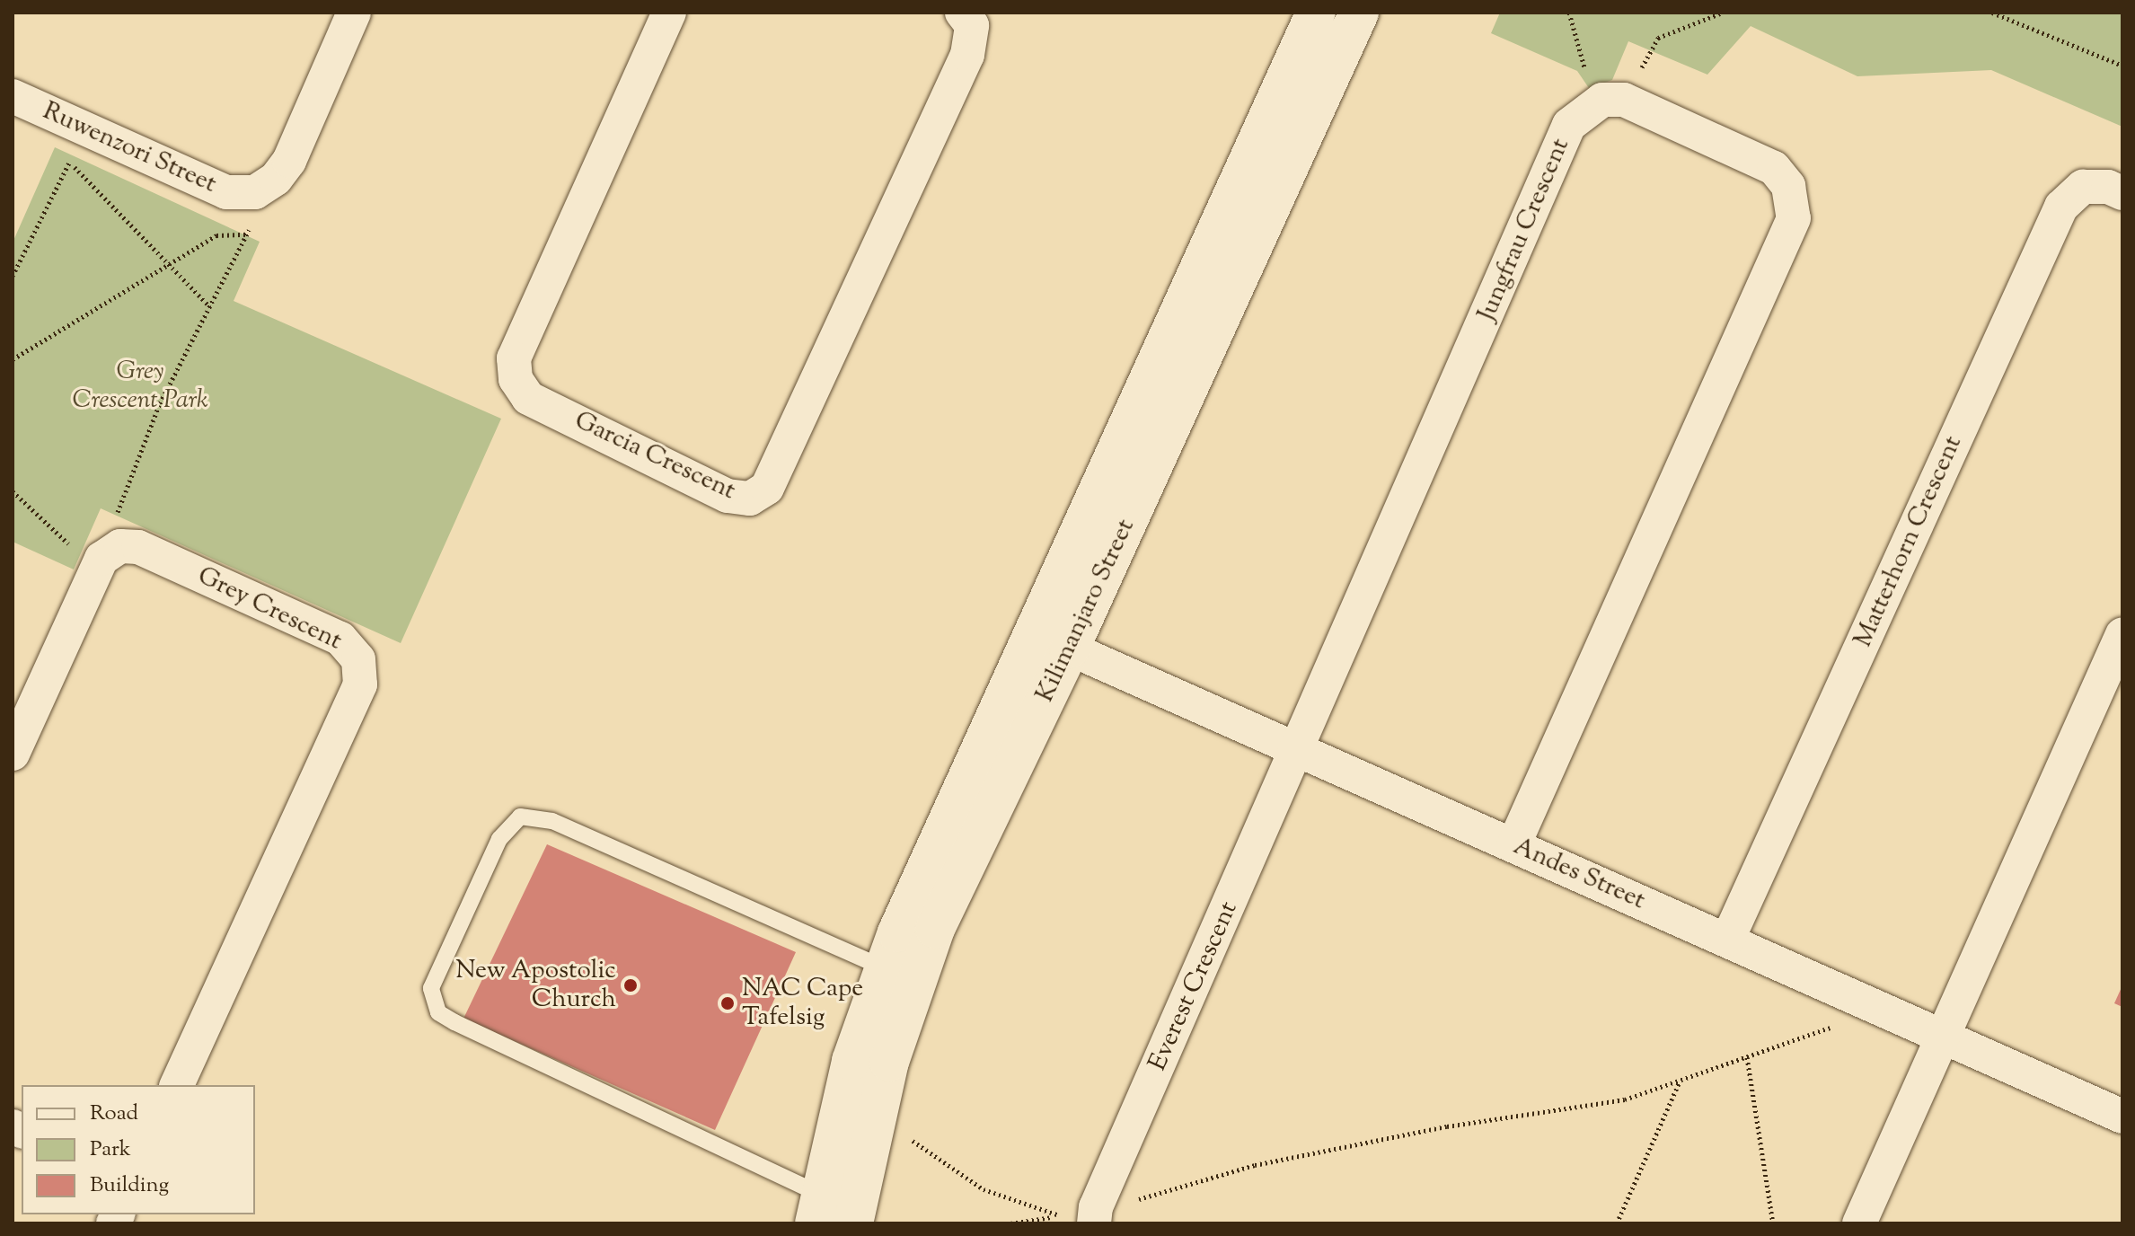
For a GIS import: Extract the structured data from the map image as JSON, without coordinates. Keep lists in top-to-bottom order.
{
  "streets": {
    "street": [
      "Ruwenzori Street",
      "Jungfrau Crescent",
      "Garcia Crescent",
      "Matterhorn Crescent",
      "Grey Crescent",
      "Kilimanjaro Street",
      "Andes Street",
      "Everest Crescent"
    ]
  },
  "crossings": [
    ["Jungfrau Crescent", "Andes Street"],
    ["Jungfrau Crescent", "Everest Crescent"],
    ["Matterhorn Crescent", "Andes Street"],
    ["Kilimanjaro Street", "Andes Street"],
    ["Andes Street", "Everest Crescent"]
  ],
  "parks": ["Grey Crescent Park"],
  "places": ["New Apostolic Church", "NAC Cape Tafelsig"],
  "legend": ["Road", "Park", "Building"]
}
